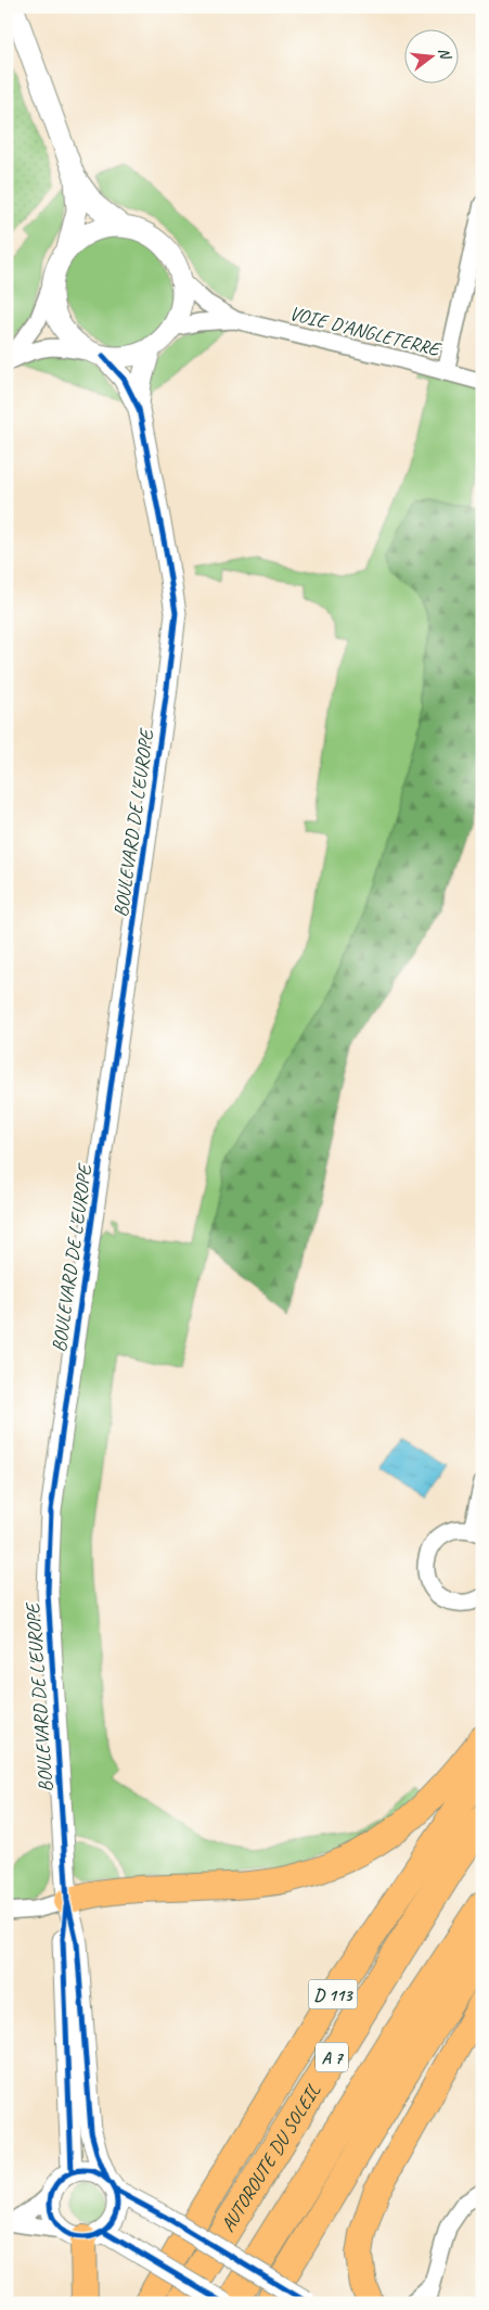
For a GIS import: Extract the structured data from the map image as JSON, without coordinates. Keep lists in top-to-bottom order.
{
  "streets": {
    "highway": ["A 7", "AUTOROUTE DU SOLEIL"],
    "main road": ["D 113"],
    "street": ["VOIE D'ANGLETERRE", "BOULEVARD DE L'EUROPE"]
  },
  "crossings": [
    ["VOIE D'ANGLETERRE", "BOULEVARD DE L'EUROPE"]
  ],
  "north": "right"
}
